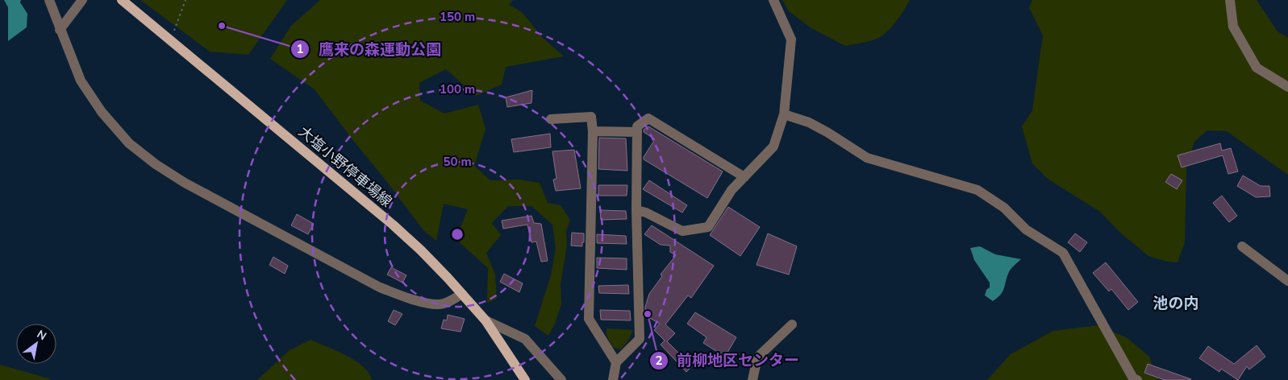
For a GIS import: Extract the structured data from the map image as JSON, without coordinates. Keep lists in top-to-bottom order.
{
  "streets": {
    "main road": ["大塩小野停車場線"]
  },
  "districts": ["池の内"],
  "places": ["鷹来の森運動公園", "前柳地区センター"],
  "north": "top right",
  "rings": ["150 m", "100 m", "50 m"]
}
